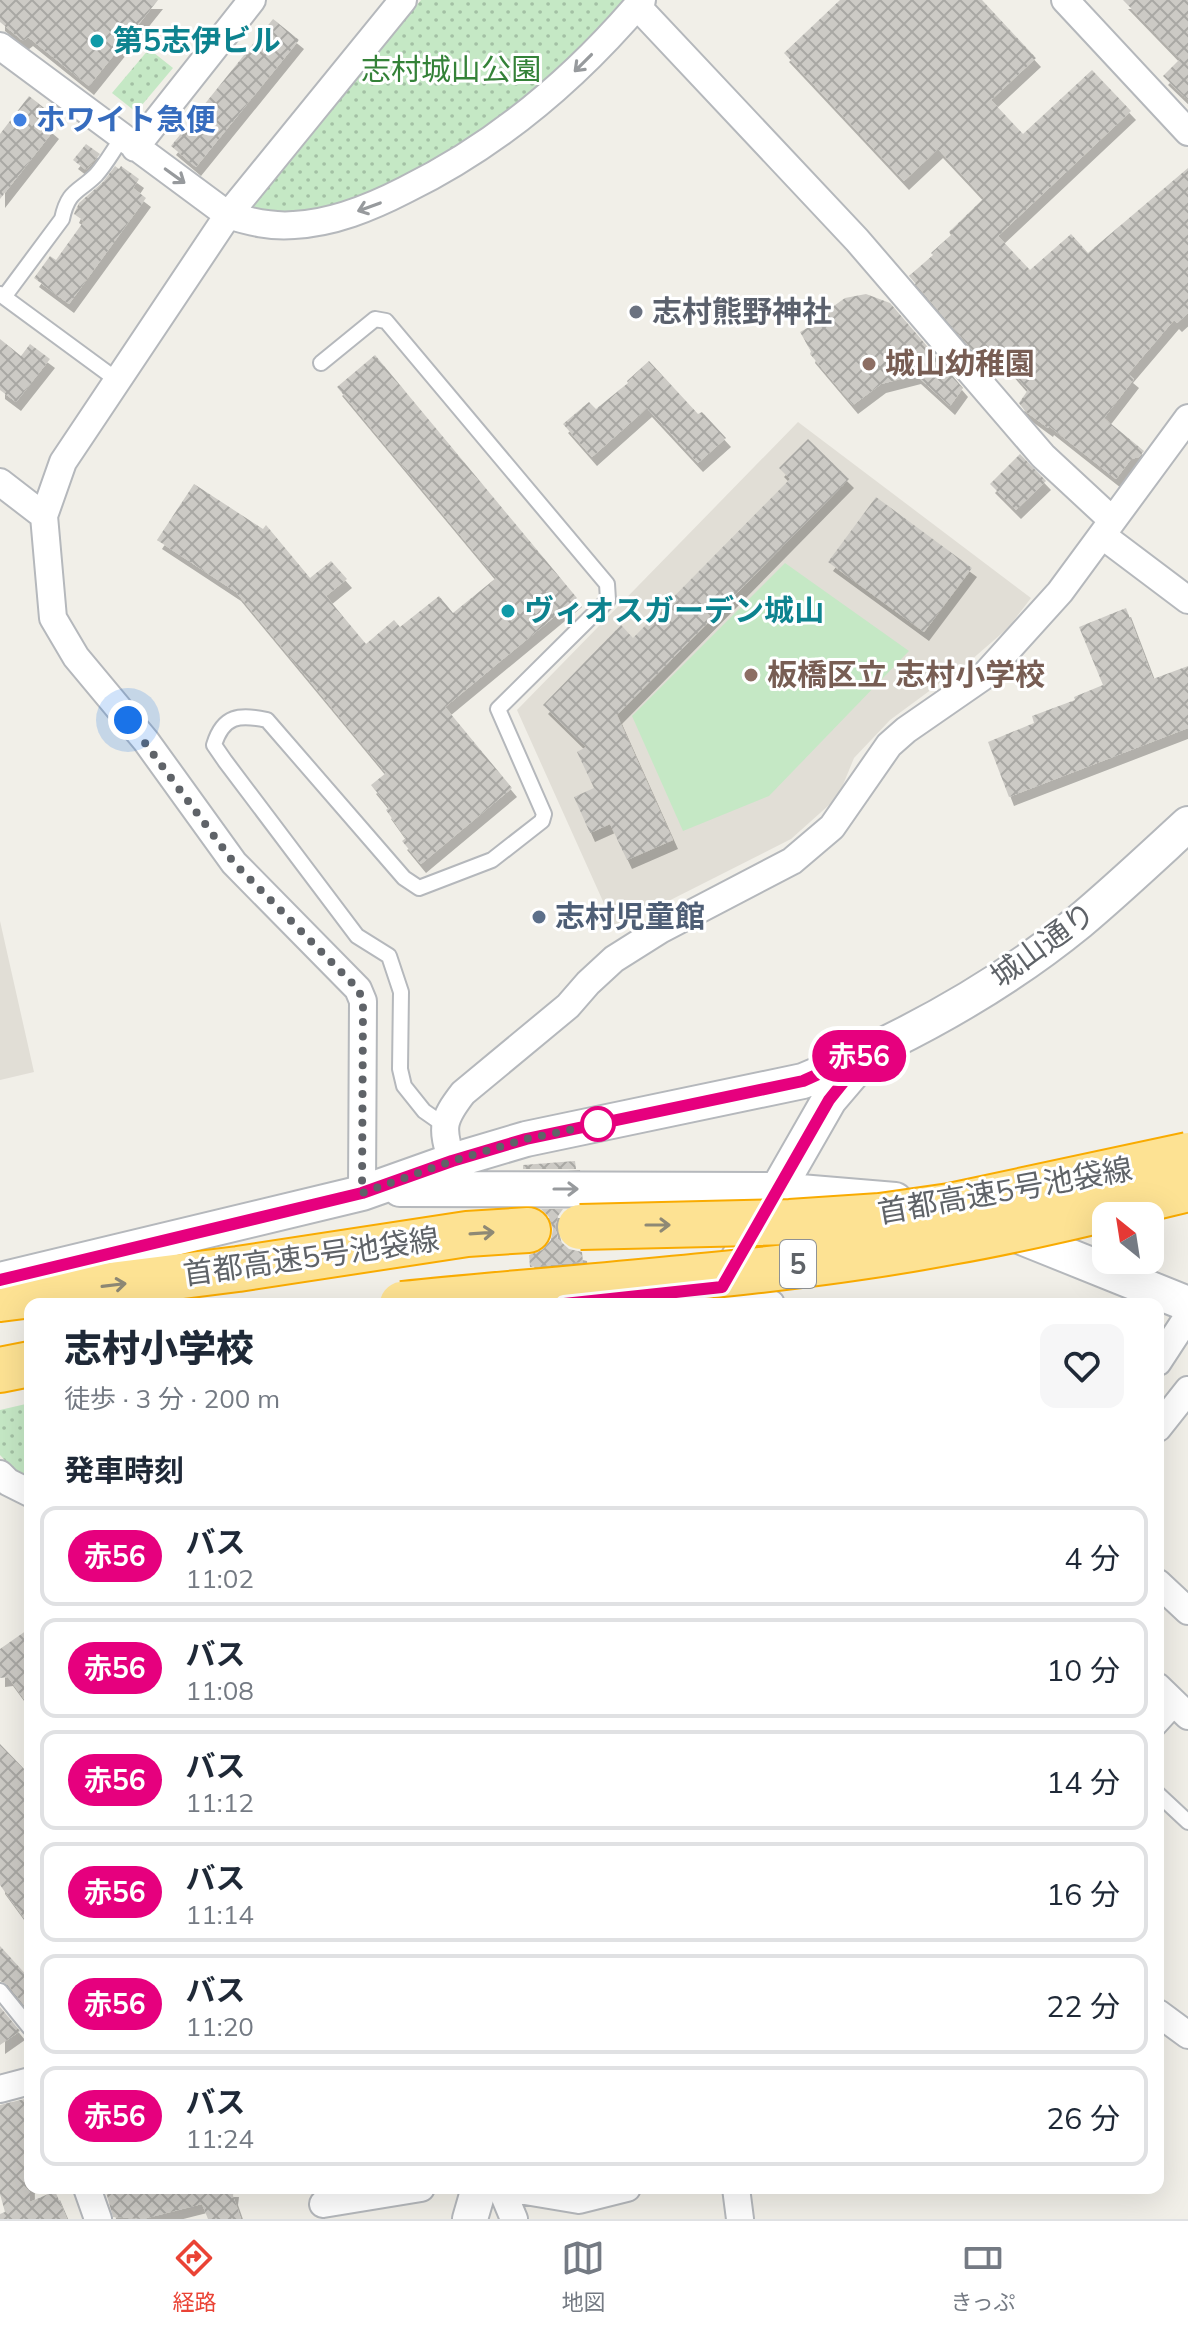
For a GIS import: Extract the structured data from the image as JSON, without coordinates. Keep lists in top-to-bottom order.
{
  "streets": {
    "highway": ["首都高速5号池袋線", "5"],
    "street": ["城山通り"]
  },
  "parks": ["志村城山公園"],
  "places": [
    "第5志伊ビル",
    "ホワイト急便",
    "志村熊野神社",
    "城山幼稚園",
    "ヴィオスガーデン城山",
    "板橋区立 志村小学校",
    "志村児童館"
  ],
  "lines": ["bus line 赤56"],
  "north": "top left",
  "page": {
    "on_map": "赤56",
    "heading": [
      ["志村小学校", "徒歩 · 3 分 · 200 m"],
      "発車時刻"
    ],
    "list": [
      {
        "mark": "赤56",
        "name": "バス",
        "note": "11:02",
        "value": "4 分"
      },
      {
        "mark": "赤56",
        "name": "バス",
        "note": "11:08",
        "value": "10 分"
      },
      {
        "mark": "赤56",
        "name": "バス",
        "note": "11:12",
        "value": "14 分"
      },
      {
        "mark": "赤56",
        "name": "バス",
        "note": "11:14",
        "value": "16 分"
      },
      {
        "mark": "赤56",
        "name": "バス",
        "note": "11:20",
        "value": "22 分"
      },
      {
        "mark": "赤56",
        "name": "バス",
        "note": "11:24",
        "value": "26 分"
      }
    ],
    "tabs": ["経路", "地図", "きっぷ"]
  }
}
